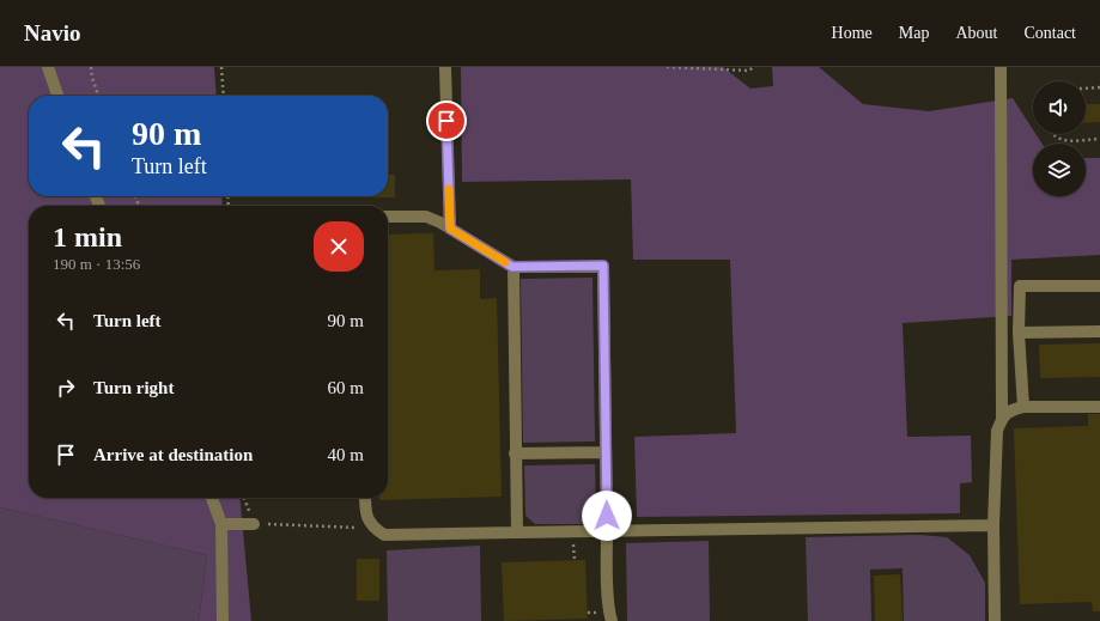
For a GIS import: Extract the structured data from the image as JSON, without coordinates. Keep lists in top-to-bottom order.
{
  "page": {
    "header": "Navio",
    "nav": [
      "Home",
      "Map",
      "About",
      "Contact"
    ],
    "turn": ["90 m", "Turn left"],
    "heading": ["1 min", "190 m · 13:56"],
    "list": [
      {
        "name": "Turn left",
        "value": "90 m"
      },
      {
        "name": "Turn right",
        "value": "60 m"
      },
      {
        "name": "Arrive at destination",
        "value": "40 m"
      }
    ]
  }
}
